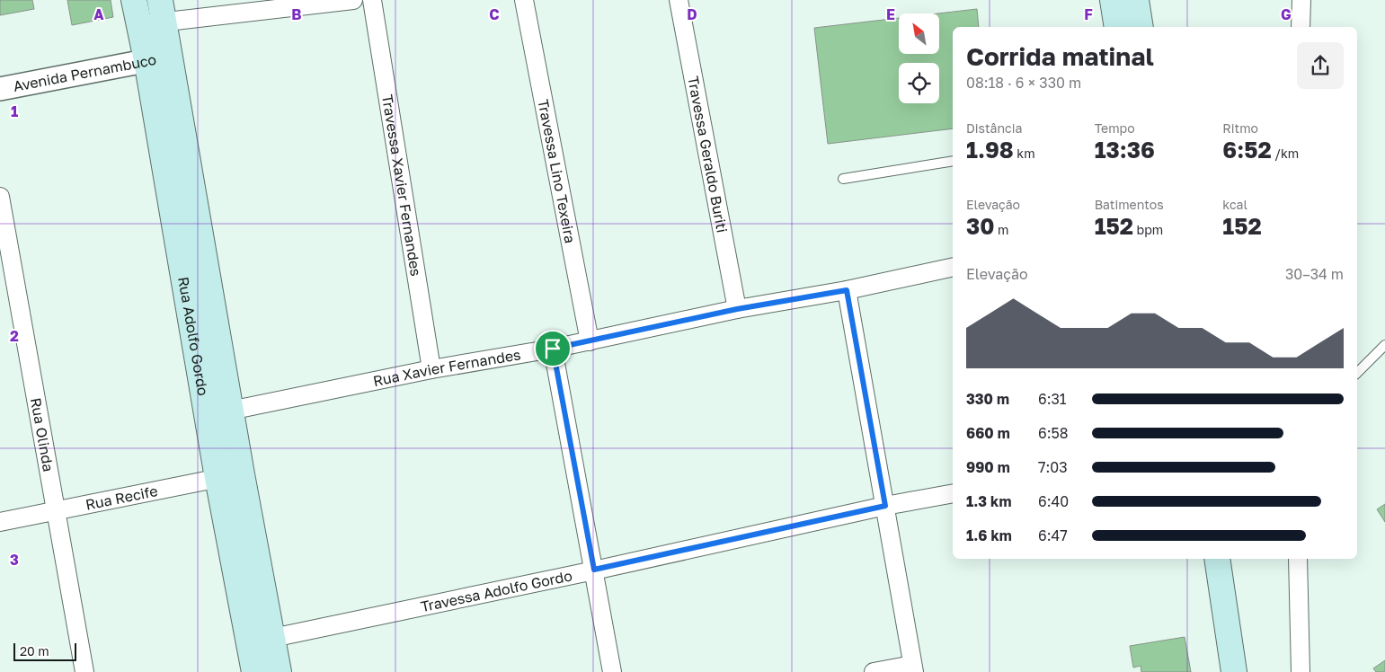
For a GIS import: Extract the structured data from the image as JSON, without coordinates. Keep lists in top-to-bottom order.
{
  "streets": {
    "main road": ["Rua Adolfo Gordo"],
    "street": [
      "Avenida Pernambuco",
      "Travessa Geraldo Buriti",
      "Travessa Lino Texeira",
      "Travessa Xavier Fernandes",
      "Rua Xavier Fernandes",
      "Rua Olinda",
      "Rua Recife",
      "Travessa Adolfo Gordo"
    ]
  },
  "crossings": [
    ["Avenida Pernambuco", "Rua Adolfo Gordo"],
    ["Travessa Geraldo Buriti", "Rua Xavier Fernandes"],
    ["Travessa Lino Texeira", "Rua Xavier Fernandes"],
    ["Travessa Xavier Fernandes", "Rua Xavier Fernandes"],
    ["Rua Adolfo Gordo", "Rua Xavier Fernandes"],
    ["Rua Adolfo Gordo", "Rua Recife"],
    ["Rua Adolfo Gordo", "Travessa Adolfo Gordo"],
    ["Rua Olinda", "Rua Recife"]
  ],
  "scale_bar": "20 m",
  "north": "top left",
  "page": {
    "heading": ["Corrida matinal", "08:18 · 6 × 330 m"],
    "stats": [
      ["Distância", "1.98 km"],
      ["Tempo", "13:36"],
      ["Ritmo", "6:52 /km"],
      ["Elevação", "30 m"],
      ["Batimentos", "152 bpm"],
      ["kcal", "152"]
    ],
    "chart": ["Elevação", "30–34 m"],
    "list": [
      {
        "name": "330 m",
        "note": "6:31"
      },
      {
        "name": "660 m",
        "note": "6:58"
      },
      {
        "name": "990 m",
        "note": "7:03"
      },
      {
        "name": "1.3 km",
        "note": "6:40"
      },
      {
        "name": "1.6 km",
        "note": "6:47"
      }
    ],
    "scale": "20 m"
  },
  "grid": {
    "columns": [
      "A",
      "B",
      "C",
      "D",
      "E",
      "F",
      "G"
    ],
    "rows": ["1", "2", "3"]
  }
}
